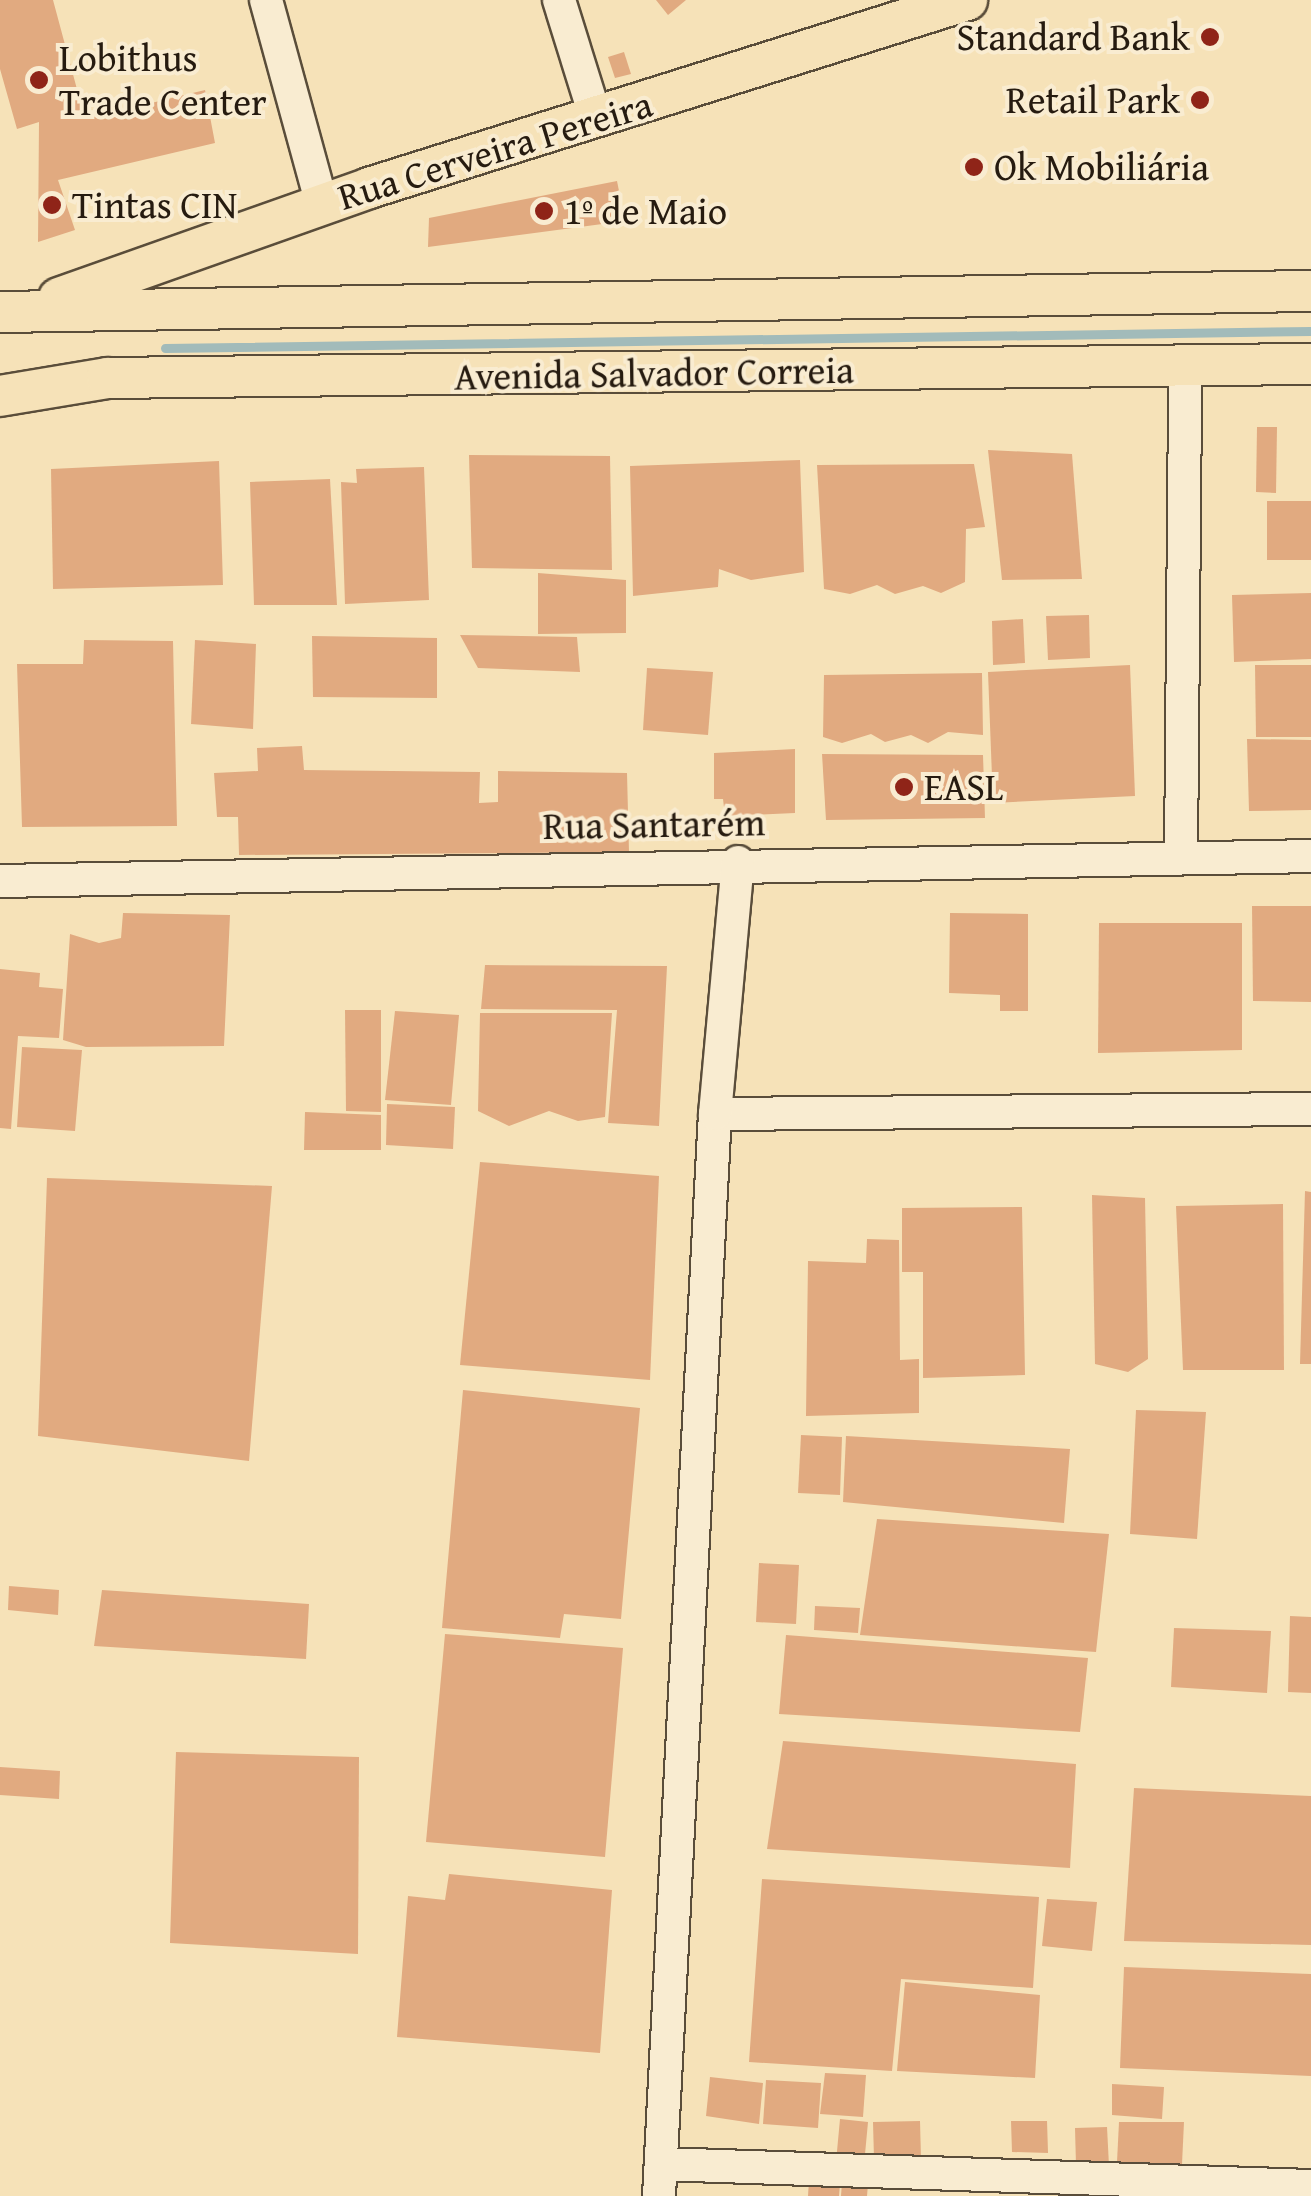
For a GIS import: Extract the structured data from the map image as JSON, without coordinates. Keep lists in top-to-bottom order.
{
  "streets": {
    "main road": ["Rua Cerveira Pereira", "Avenida Salvador Correia"],
    "street": ["Rua Santarém"]
  },
  "crossings": [
    ["Rua Cerveira Pereira", "Avenida Salvador Correia"]
  ],
  "places": [
    "Standard Bank",
    "Lobithus Trade Center",
    "Retail Park",
    "Ok Mobiliária",
    "Tintas CIN",
    "1º de Maio",
    "EASL"
  ]
}
